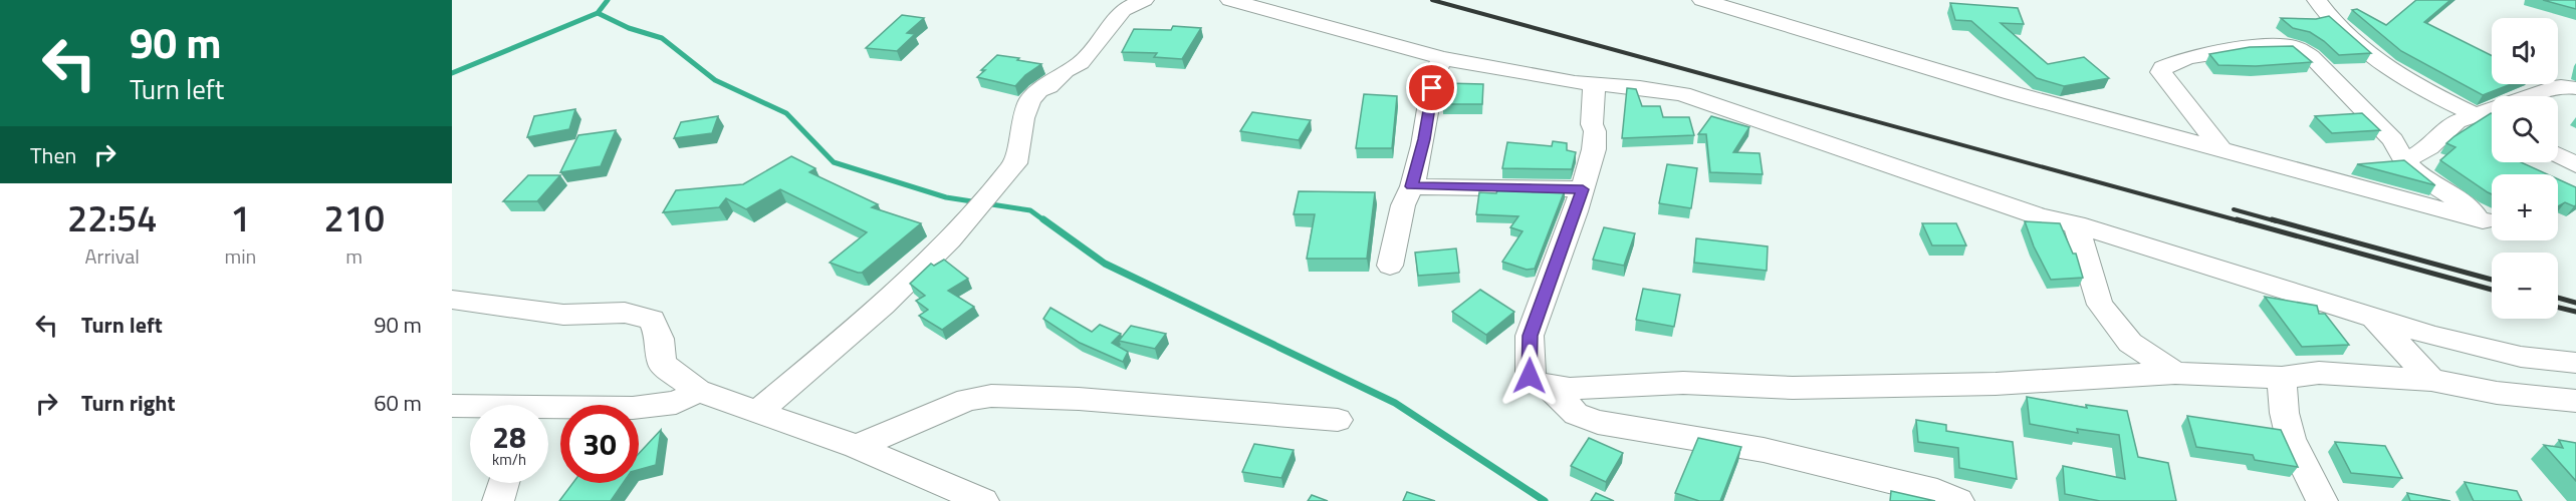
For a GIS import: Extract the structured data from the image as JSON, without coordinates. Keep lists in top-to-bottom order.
{
  "page": {
    "turn": ["90 m", "Turn left"],
    "map_buttons": ["+", "−"],
    "then": "Then",
    "eta": [
      "22:54",
      "Arrival",
      "1",
      "min",
      "210",
      "m"
    ],
    "list": [
      {
        "name": "Turn left",
        "value": "90 m"
      },
      {
        "name": "Turn right",
        "value": "60 m"
      }
    ],
    "speed": "28 km/h",
    "limit": "30"
  }
}
